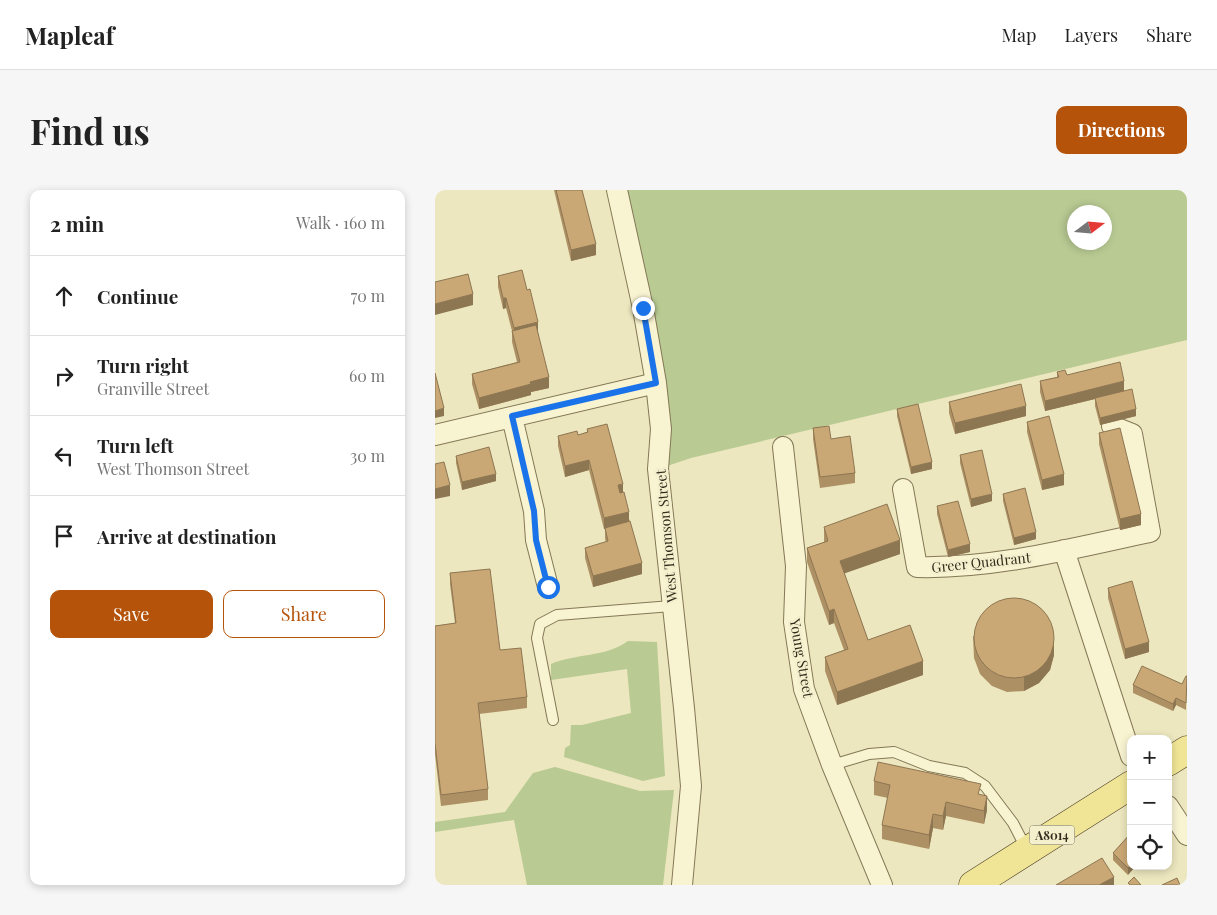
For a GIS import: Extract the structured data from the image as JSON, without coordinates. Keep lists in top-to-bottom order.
{
  "streets": {
    "main road": ["A8014"],
    "street": ["West Thomson Street", "Greer Quadrant", "Young Street"]
  },
  "north": "right",
  "page": {
    "header": "Mapleaf",
    "nav": ["Map", "Layers", "Share"],
    "buttons": [
      "Directions",
      ["Save", "Share"]
    ],
    "title": "Find us",
    "heading": ["2 min", "Walk · 160 m"],
    "list": [
      ["Continue", "70 m"],
      ["Turn right", "Granville Street", "60 m"],
      ["Turn left", "West Thomson Street", "30 m"],
      "Arrive at destination"
    ],
    "map_buttons": ["+", "−"]
  }
}
